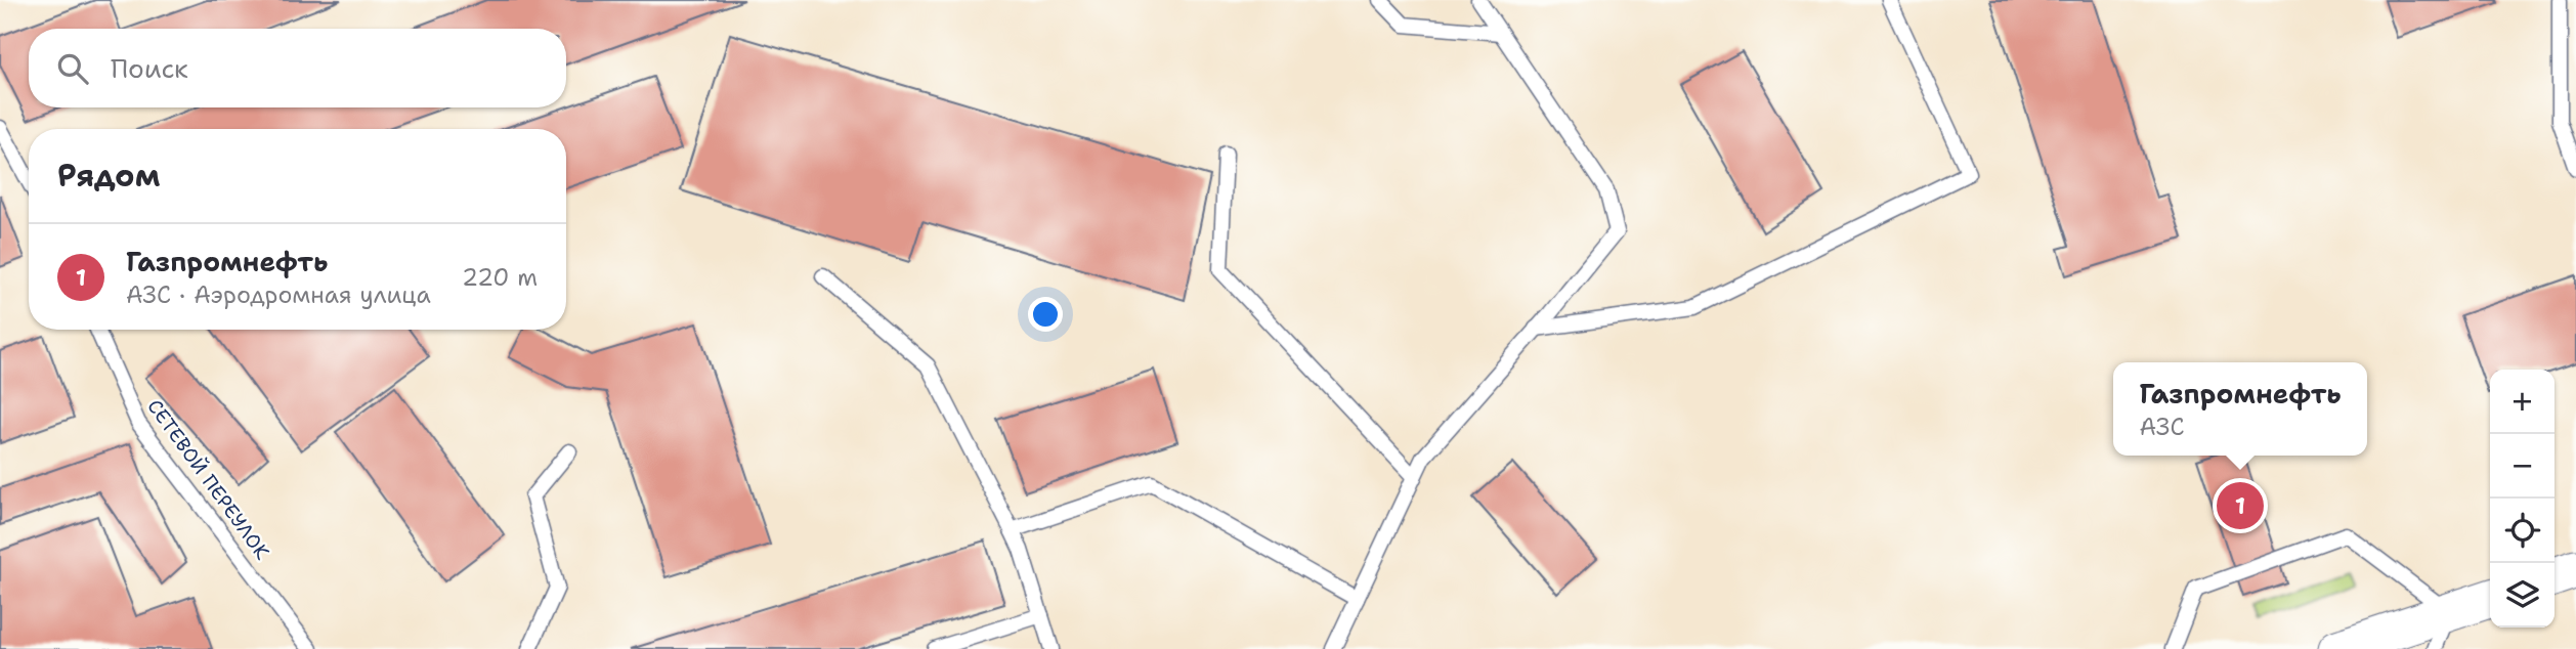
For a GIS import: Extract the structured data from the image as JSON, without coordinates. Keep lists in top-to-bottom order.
{
  "streets": {
    "lane": ["СЕТЕВОЙ ПЕРЕУЛОК"]
  },
  "page": {
    "search": "Поиск",
    "heading": "Рядом",
    "list": [
      {
        "mark": "1",
        "name": "Газпромнефть",
        "note": "АЗС · Аэродромная улица",
        "value": "220 m"
      }
    ],
    "popup": ["Газпромнефть", "АЗС"],
    "map_buttons": ["+", "−"],
    "pins": "1"
  }
}
